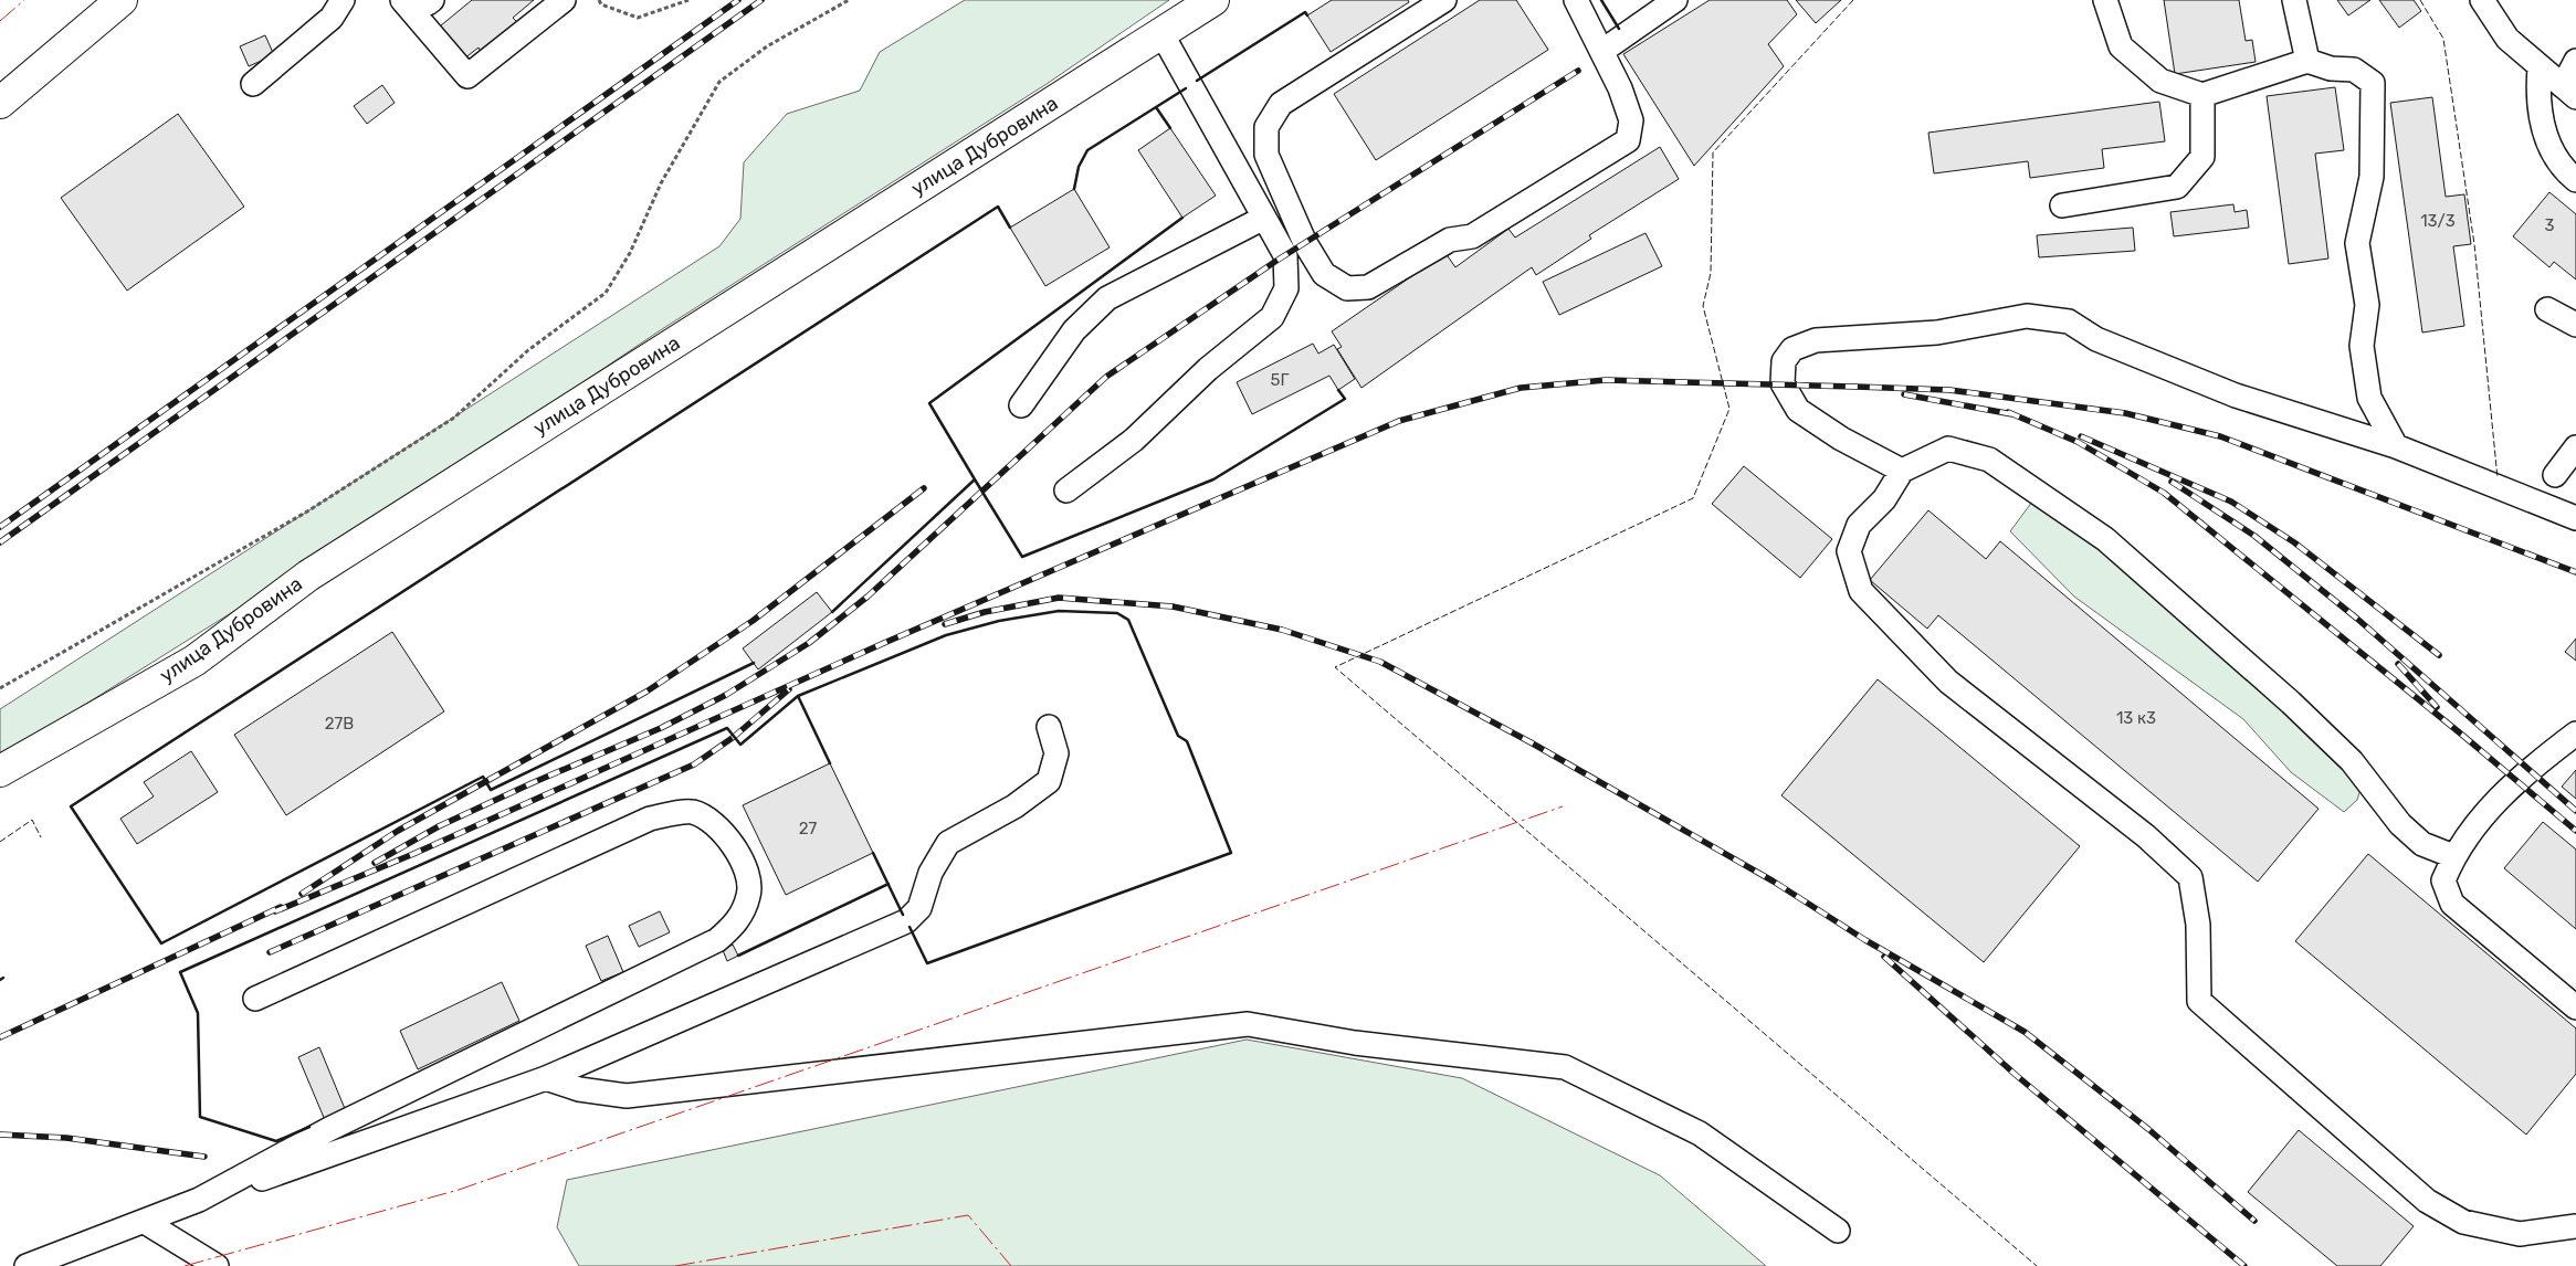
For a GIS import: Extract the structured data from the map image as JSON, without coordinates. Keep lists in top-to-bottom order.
{
  "streets": {
    "main road": ["улица Дубровина"]
  },
  "house_numbers": [
    "13/3",
    "3",
    "5Г",
    "13 к3",
    "27В",
    "27"
  ]
}
